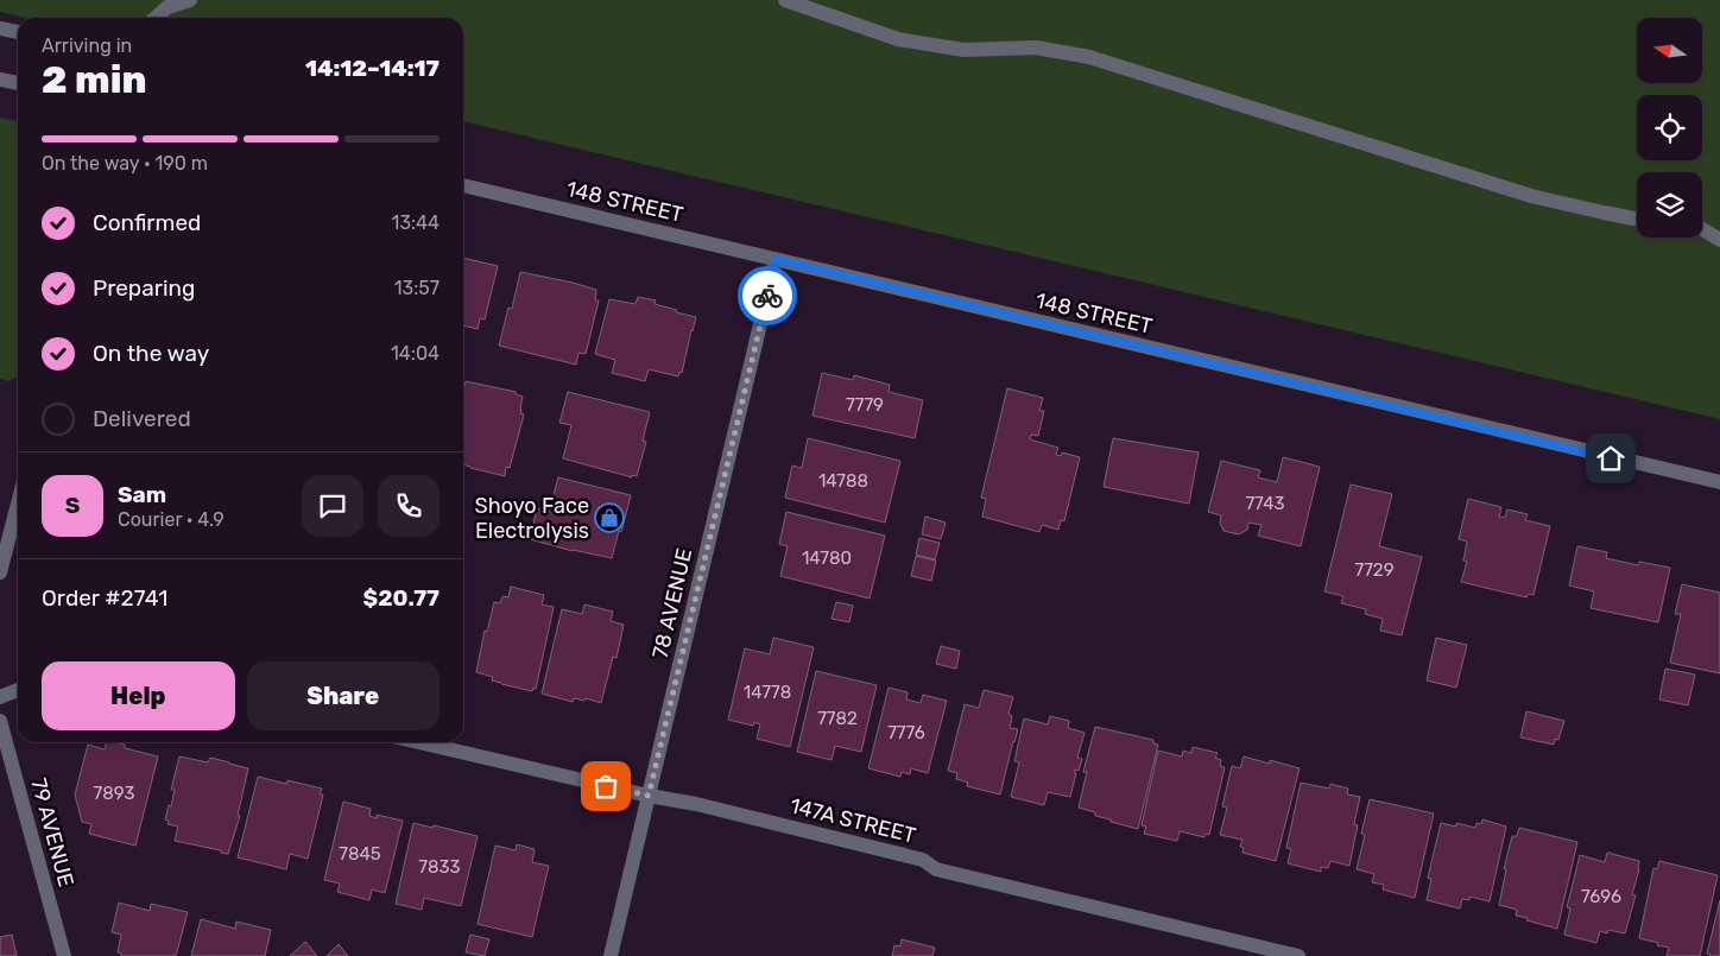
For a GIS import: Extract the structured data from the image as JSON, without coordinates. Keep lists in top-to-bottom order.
{
  "streets": {
    "street": [
      "148 STREET",
      "78 AVENUE",
      "147A STREET",
      "79 AVENUE"
    ]
  },
  "crossings": [
    ["148 STREET", "78 AVENUE"],
    ["78 AVENUE", "147A STREET"]
  ],
  "places": {
    "shop": ["Shoyo Face Electrolysis"]
  },
  "house_numbers": [
    "7779",
    "14788",
    "7743",
    "14780",
    "7729",
    "14778",
    "7782",
    "7776",
    "7893",
    "7845",
    "7833",
    "7696"
  ],
  "north": "left",
  "page": {
    "heading": ["2 min", "Arriving in", "14:12–14:17"],
    "panel": [
      "Sam",
      "Courier · 4.9",
      "Order #2741",
      "$20.77"
    ],
    "bar": "On the way · 190 m",
    "list": [
      ["Confirmed", "13:44"],
      ["Preparing", "13:57"],
      ["On the way", "14:04"],
      "Delivered"
    ],
    "round": "S",
    "buttons": ["Help", "Share"]
  }
}
